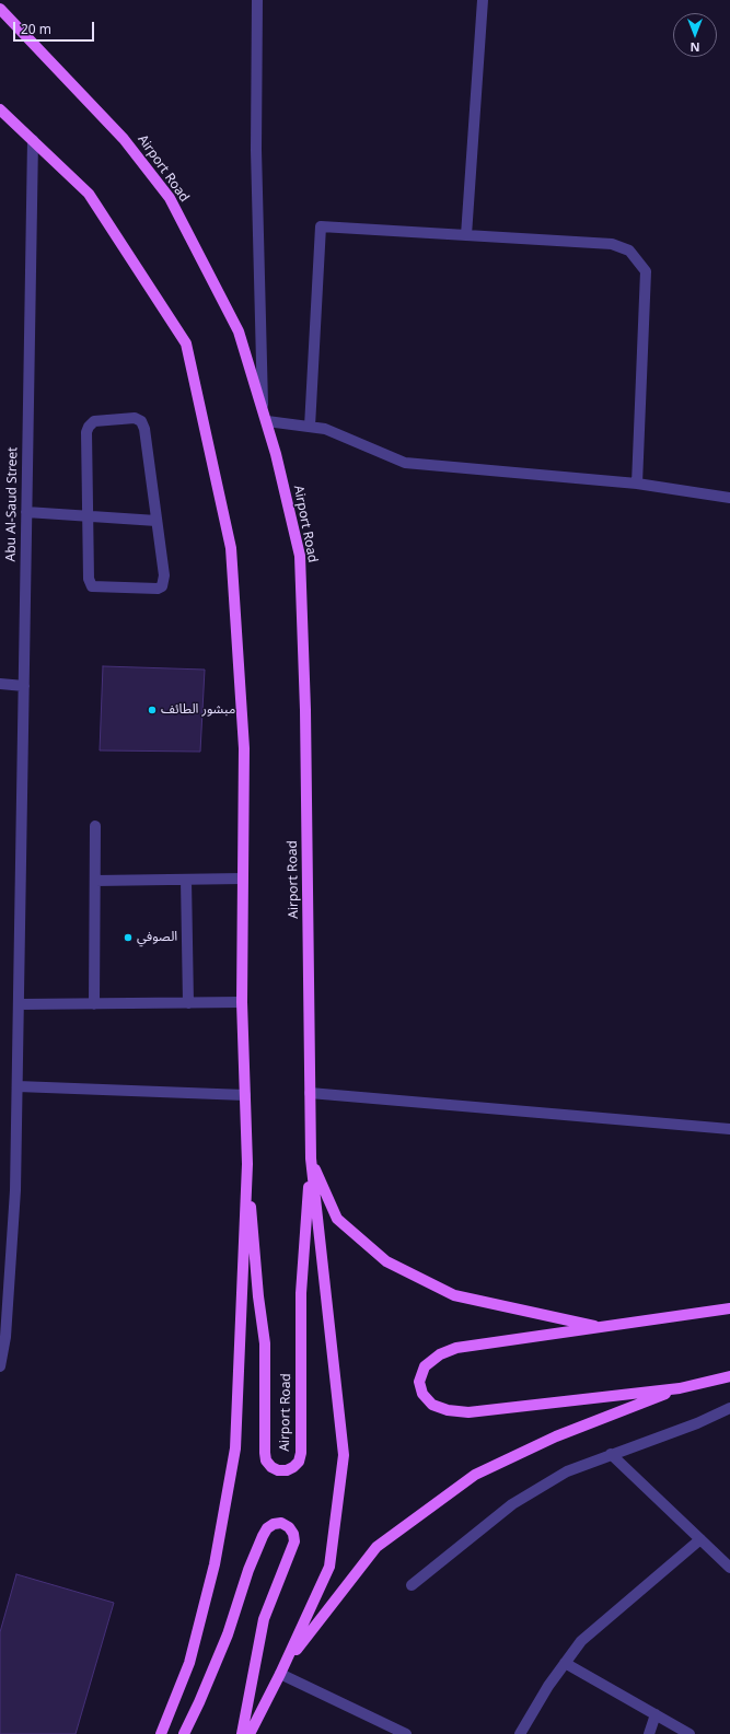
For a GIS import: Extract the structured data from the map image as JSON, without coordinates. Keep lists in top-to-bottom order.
{
  "streets": {
    "main road": ["Airport Road"],
    "street": ["Abu Al-Saud Street"]
  },
  "crossings": [
    ["Airport Road", "Abu Al-Saud Street"]
  ],
  "places": ["مبشور الطائف", "الصوفي"],
  "scale_bar": "20 m",
  "north": "bottom"
}
